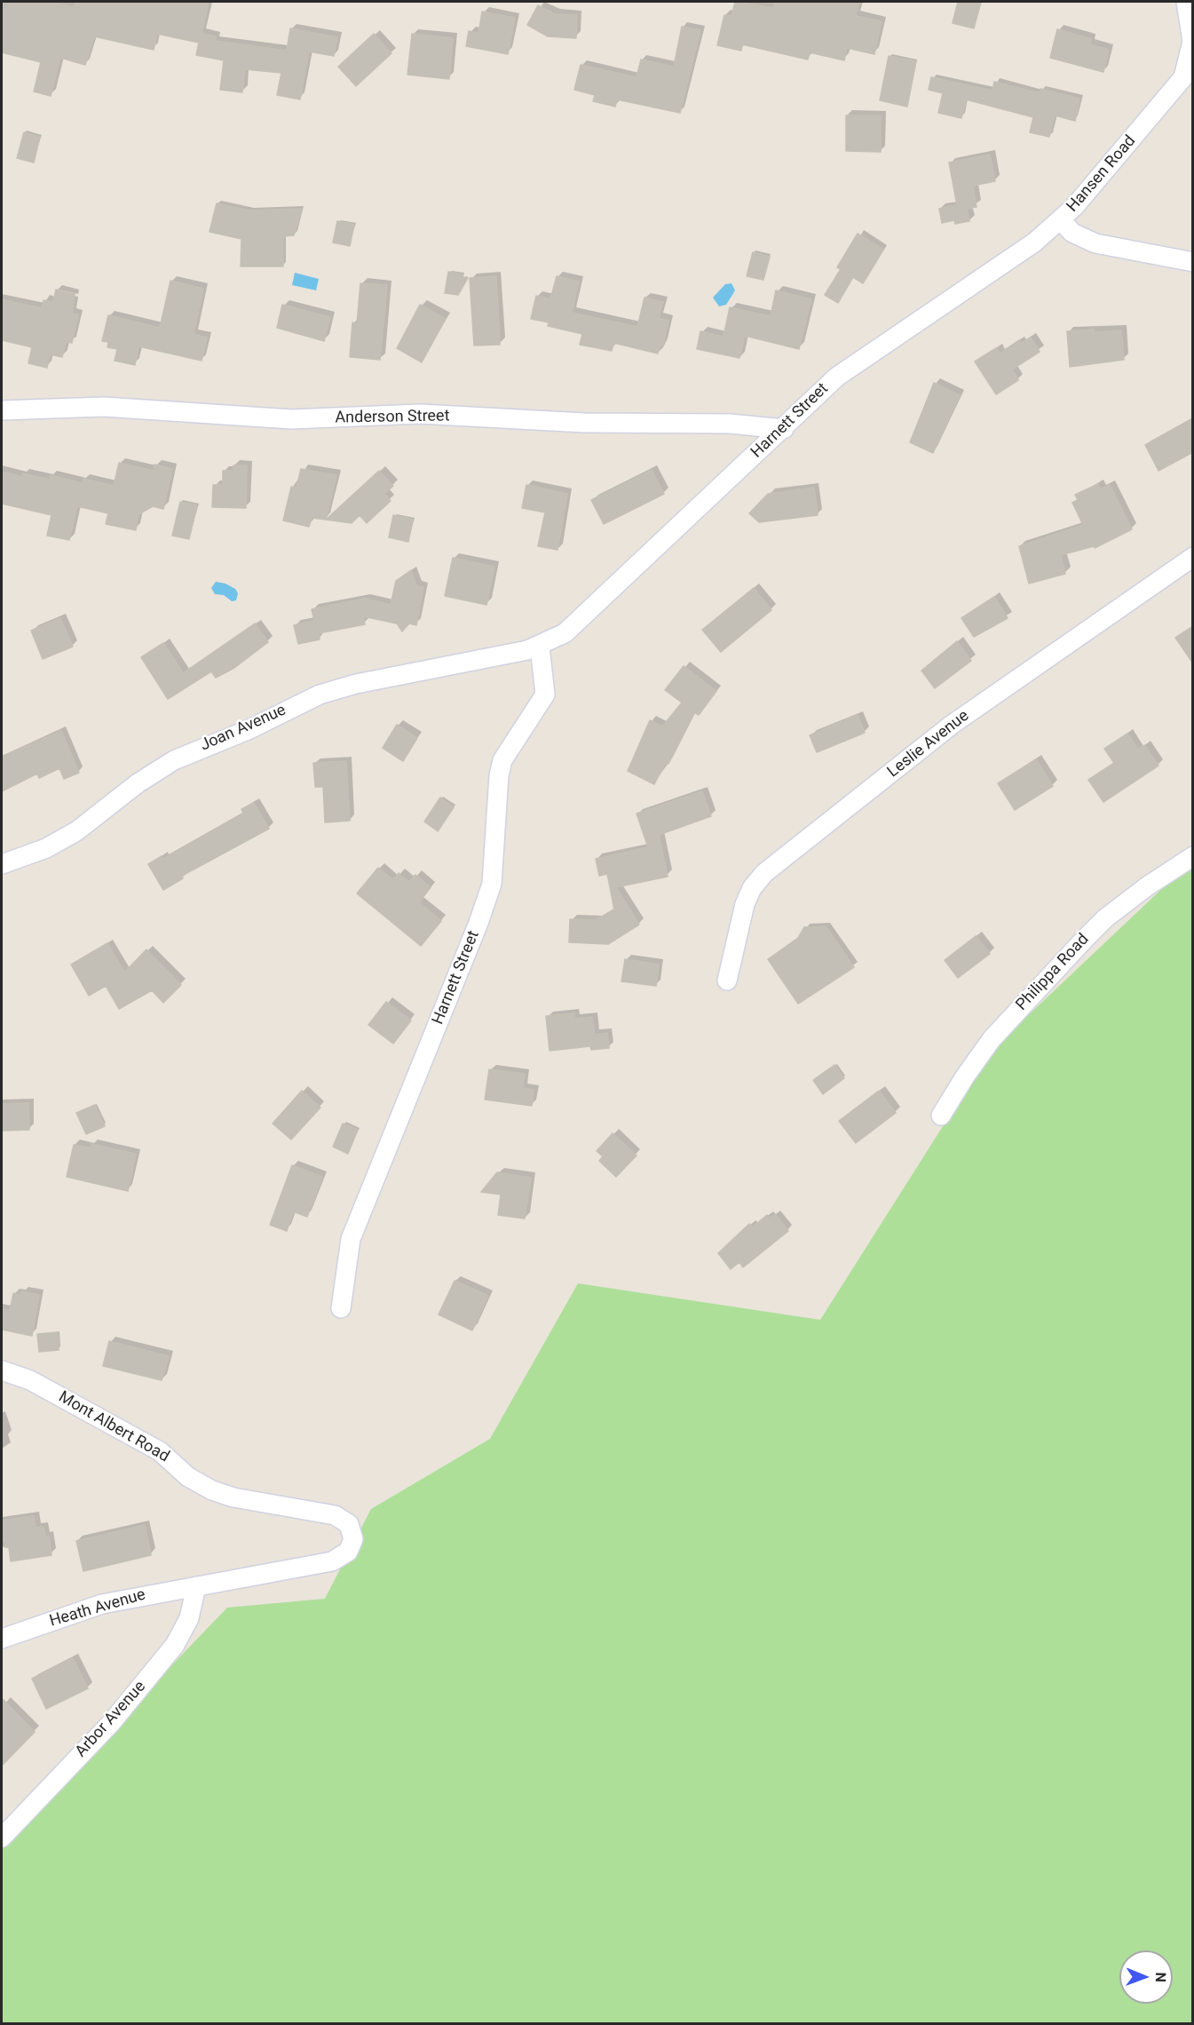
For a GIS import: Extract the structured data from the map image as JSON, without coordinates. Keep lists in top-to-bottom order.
{
  "streets": {
    "street": [
      "Hansen Road",
      "Anderson Street",
      "Harnett Street",
      "Joan Avenue",
      "Leslie Avenue",
      "Philippa Road",
      "Mont Albert Road",
      "Heath Avenue",
      "Arbor Avenue"
    ]
  },
  "crossings": [
    ["Hansen Road", "Harnett Street"],
    ["Anderson Street", "Harnett Street"],
    ["Harnett Street", "Joan Avenue"],
    ["Mont Albert Road", "Heath Avenue"],
    ["Mont Albert Road", "Arbor Avenue"],
    ["Heath Avenue", "Arbor Avenue"]
  ],
  "north": "right"
}
